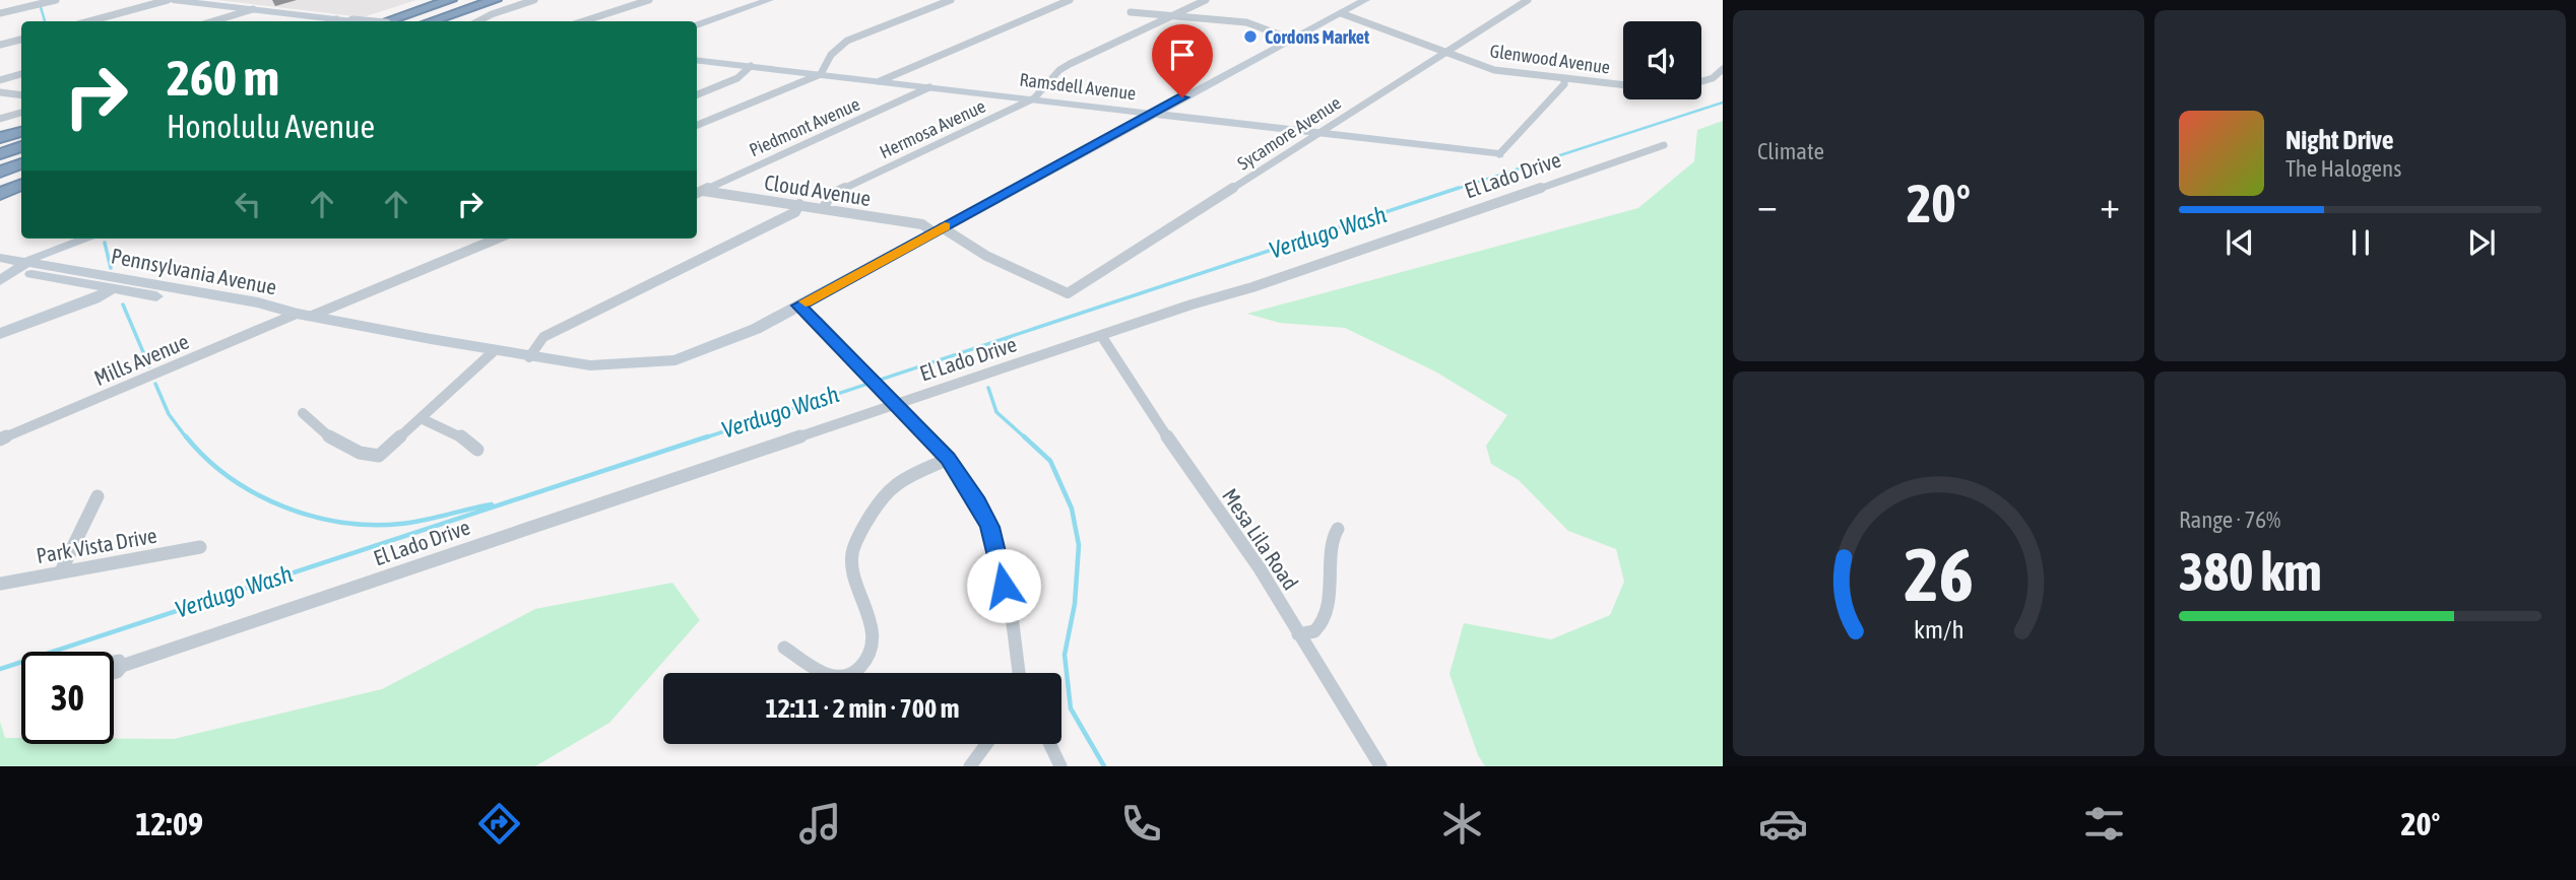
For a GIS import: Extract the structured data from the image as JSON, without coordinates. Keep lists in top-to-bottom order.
{
  "streets": {
    "street": [
      "Glenwood Avenue",
      "Ramsdell Avenue",
      "Piedmont Avenue",
      "Hermosa Avenue",
      "Sycamore Avenue",
      "El Lado Drive",
      "Cloud Avenue",
      "Pennsylvania Avenue",
      "Mills Avenue",
      "Mesa Lila Road",
      "Park Vista Drive"
    ]
  },
  "crossings": [
    ["Glenwood Avenue", "Sycamore Avenue"],
    ["Glenwood Avenue", "Pennsylvania Avenue"],
    ["Ramsdell Avenue", "Piedmont Avenue"],
    ["Ramsdell Avenue", "Hermosa Avenue"],
    ["Ramsdell Avenue", "Sycamore Avenue"],
    ["Ramsdell Avenue", "Pennsylvania Avenue"],
    ["Piedmont Avenue", "Cloud Avenue"],
    ["Hermosa Avenue", "Cloud Avenue"],
    ["Sycamore Avenue", "Cloud Avenue"],
    ["El Lado Drive", "Mesa Lila Road"],
    ["Cloud Avenue", "Pennsylvania Avenue"],
    ["Pennsylvania Avenue", "Mills Avenue"]
  ],
  "water": ["Verdugo Wash"],
  "places": ["Cordons Market"],
  "page": {
    "tile": [
      "Climate",
      ["Range · 76%", "380 km"]
    ],
    "turn": ["260 m", "Honolulu Avenue"],
    "song": ["Night Drive", "The Halogens"],
    "heat": ["−", "20°", "+"],
    "limit": "30",
    "trip": "12:11 · 2 min · 700 m",
    "tabs": ["12:09", "20°"],
    "gauge": ["26", "km/h"]
  }
}
